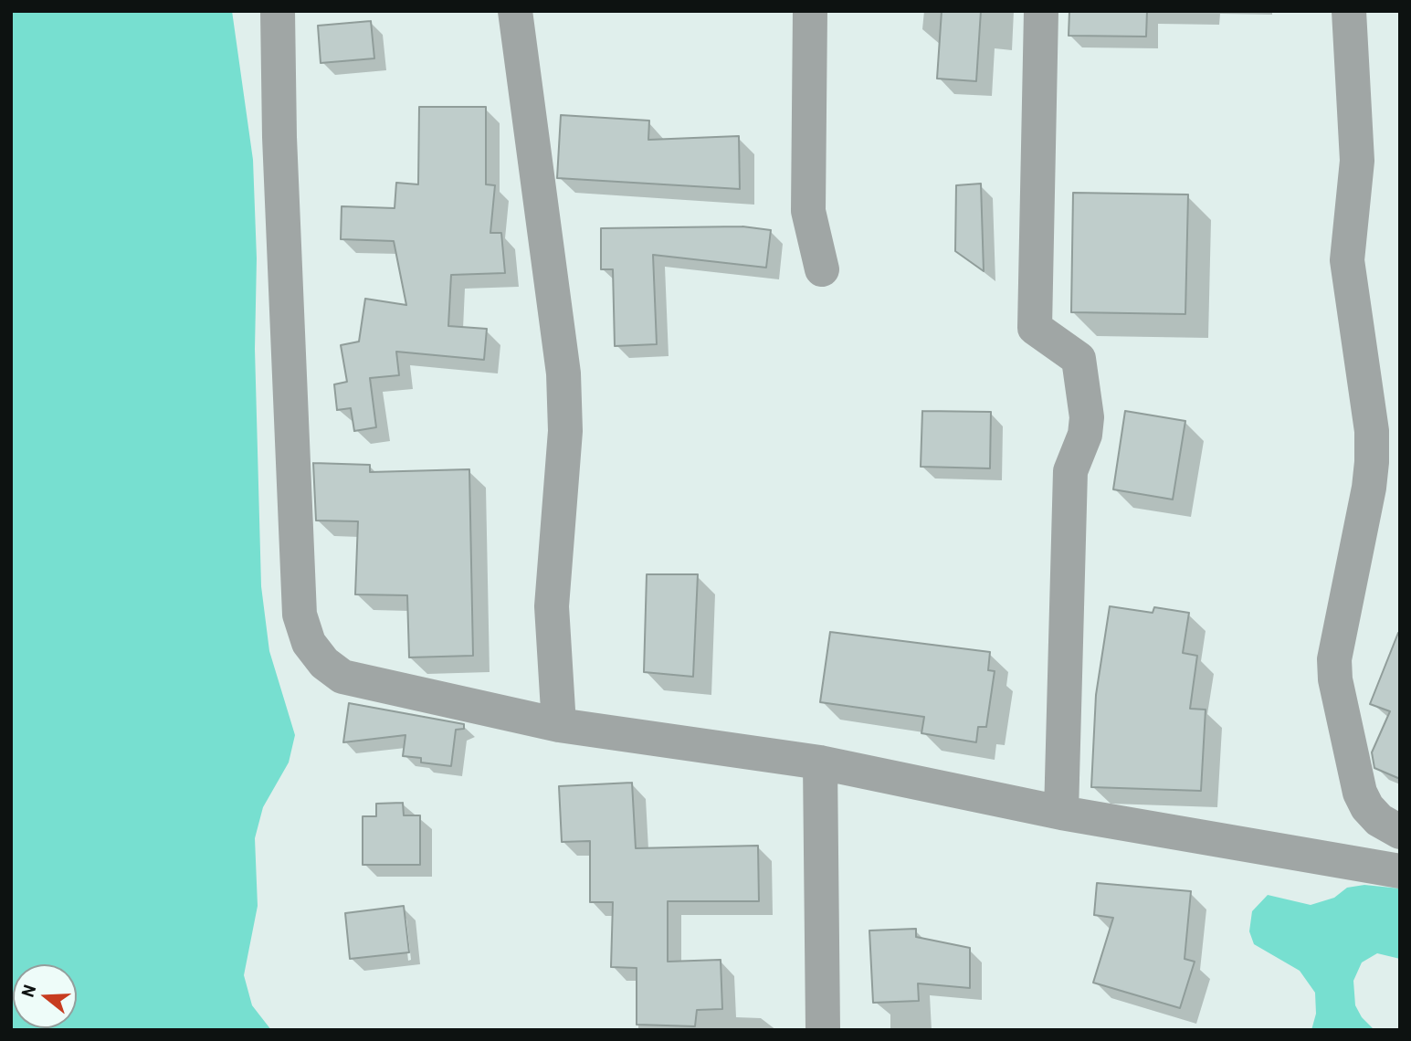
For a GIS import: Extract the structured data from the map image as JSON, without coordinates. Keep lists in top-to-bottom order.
{
  "north": "left"
}
